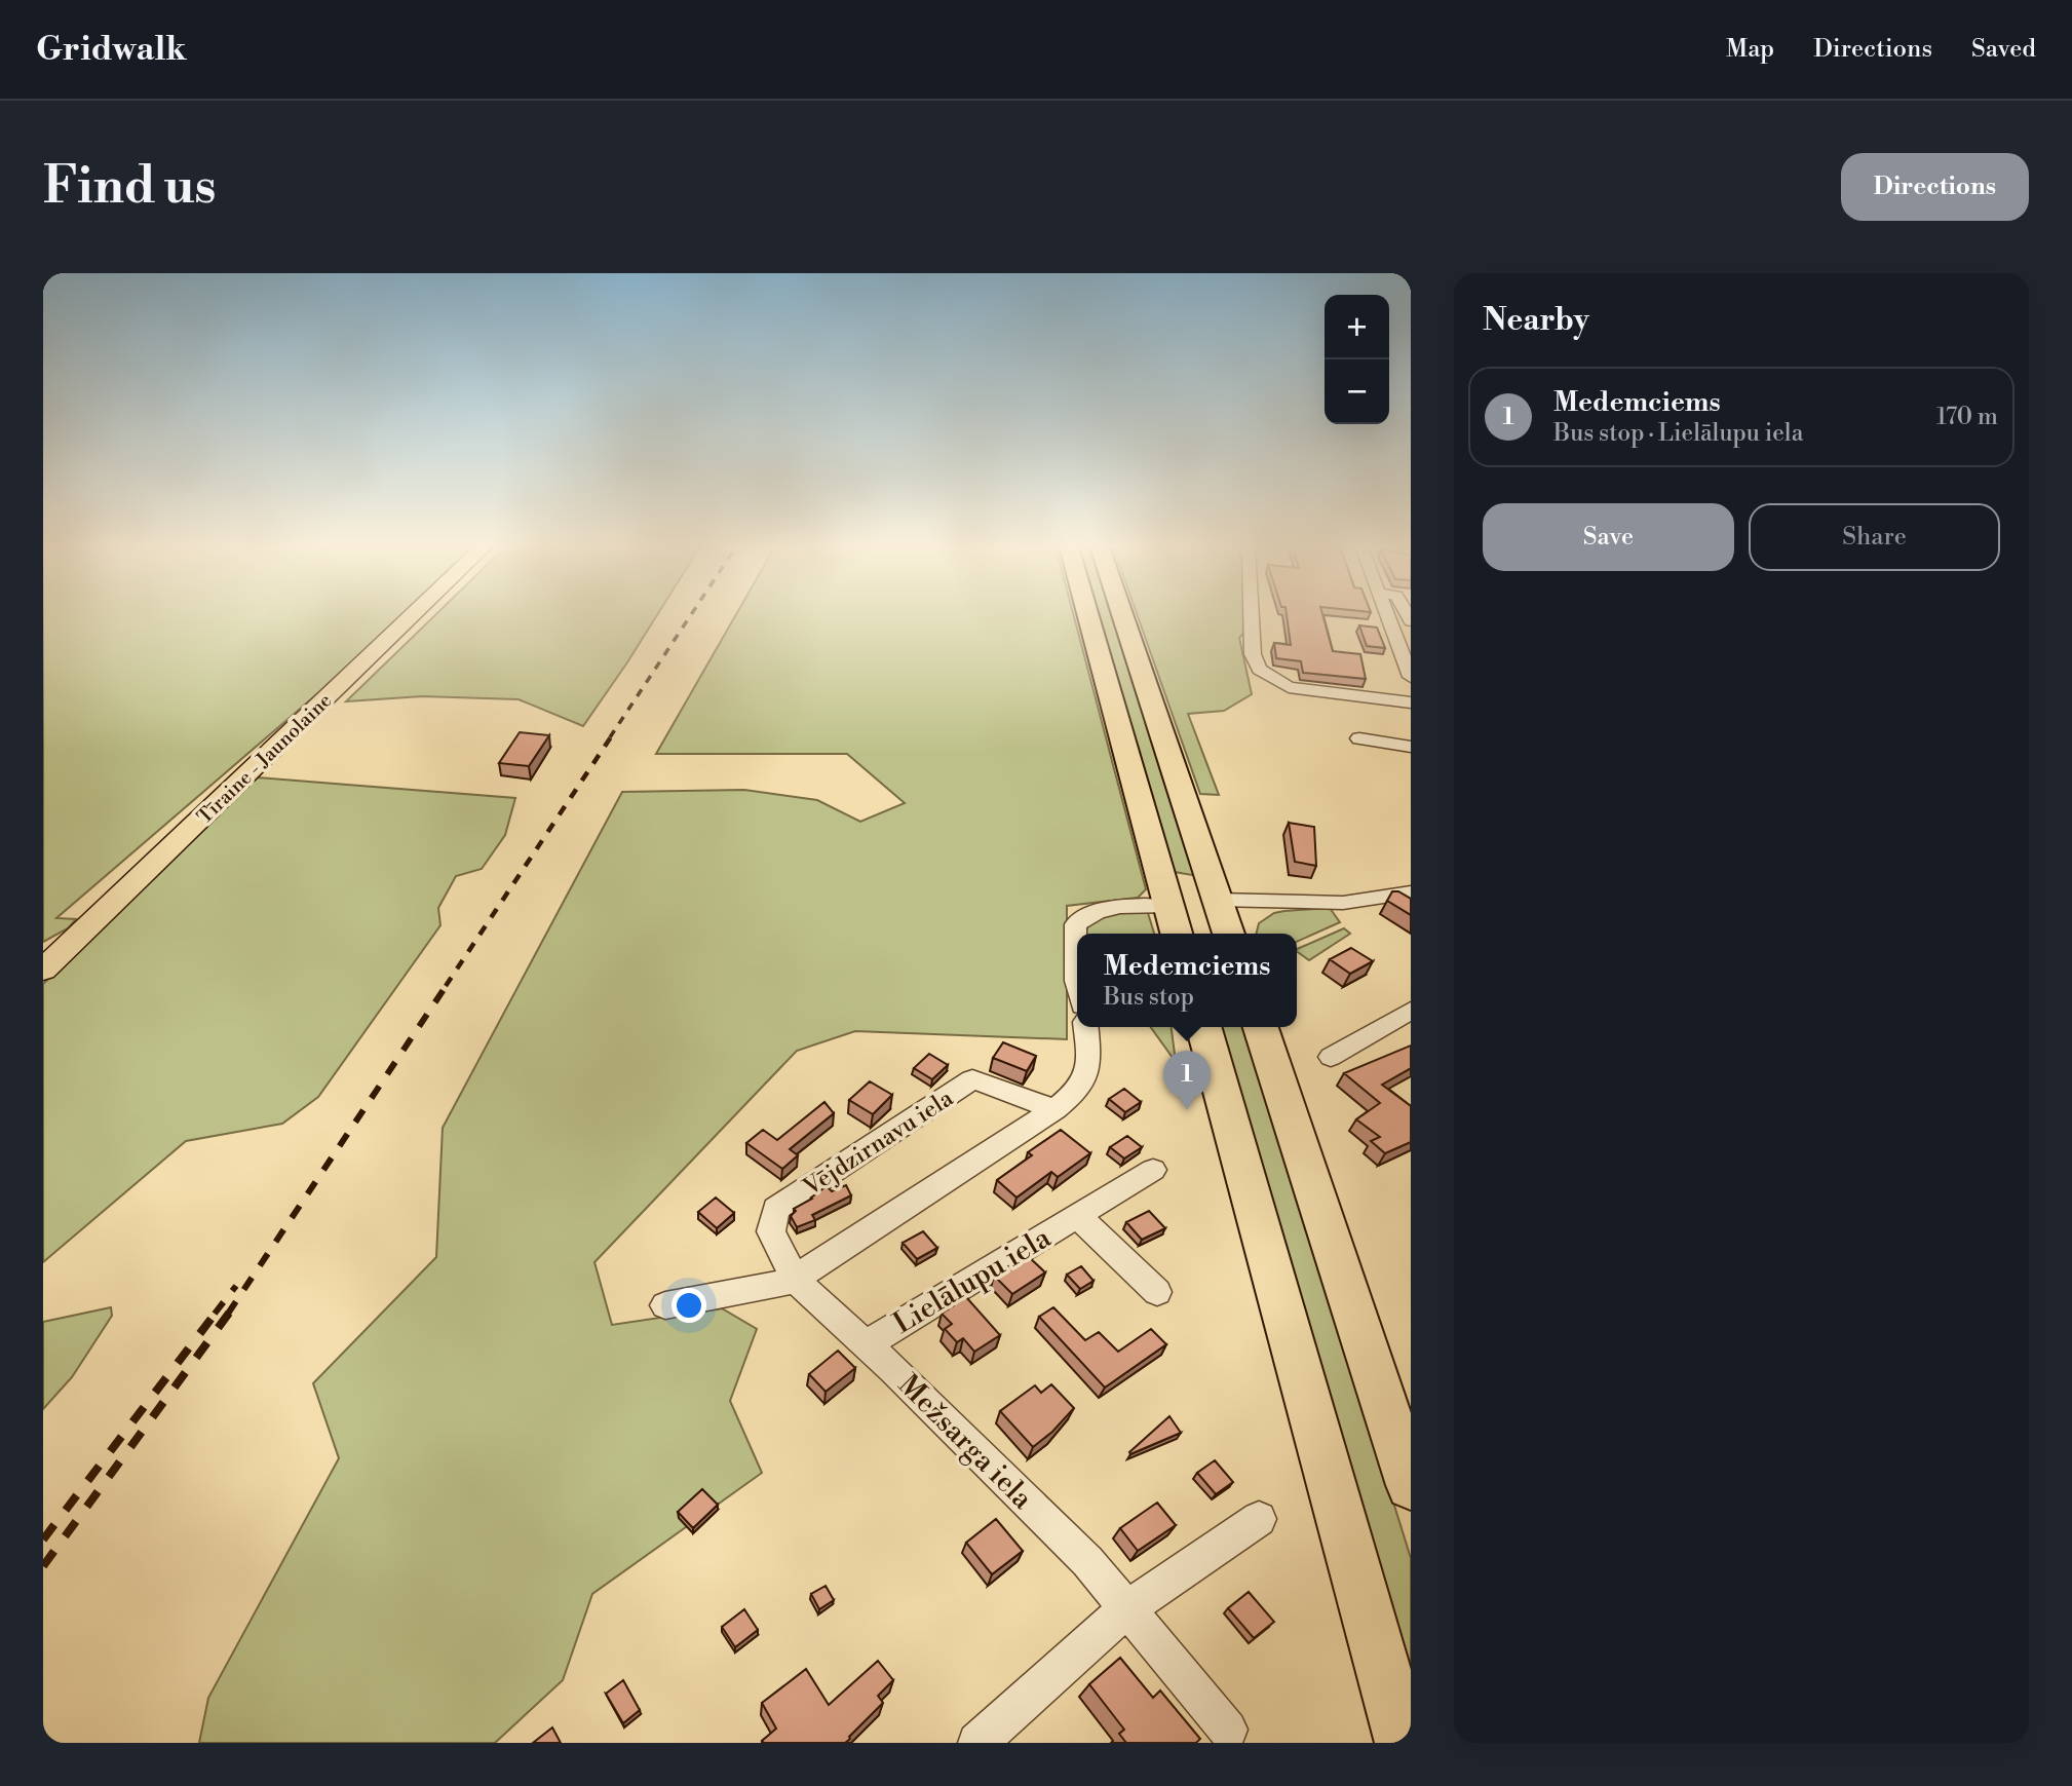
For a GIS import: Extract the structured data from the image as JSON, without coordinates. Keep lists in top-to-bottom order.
{
  "streets": {
    "main road": ["Tīraine - Jaunolaine"],
    "street": ["Vējdzirnavu iela", "Lielālupu iela", "Mežsarga iela"]
  },
  "crossings": [
    ["Vējdzirnavu iela", "Mežsarga iela"],
    ["Lielālupu iela", "Mežsarga iela"]
  ],
  "page": {
    "header": "Gridwalk",
    "nav": ["Map", "Directions", "Saved"],
    "buttons": [
      "Directions",
      ["Save", "Share"]
    ],
    "title": "Find us",
    "heading": "Nearby",
    "map_buttons": ["+", "−"],
    "list": [
      {
        "mark": "1",
        "name": "Medemciems",
        "note": "Bus stop · Lielālupu iela",
        "value": "170 m"
      }
    ],
    "popup": ["Medemciems", "Bus stop"],
    "pins": "1"
  }
}
